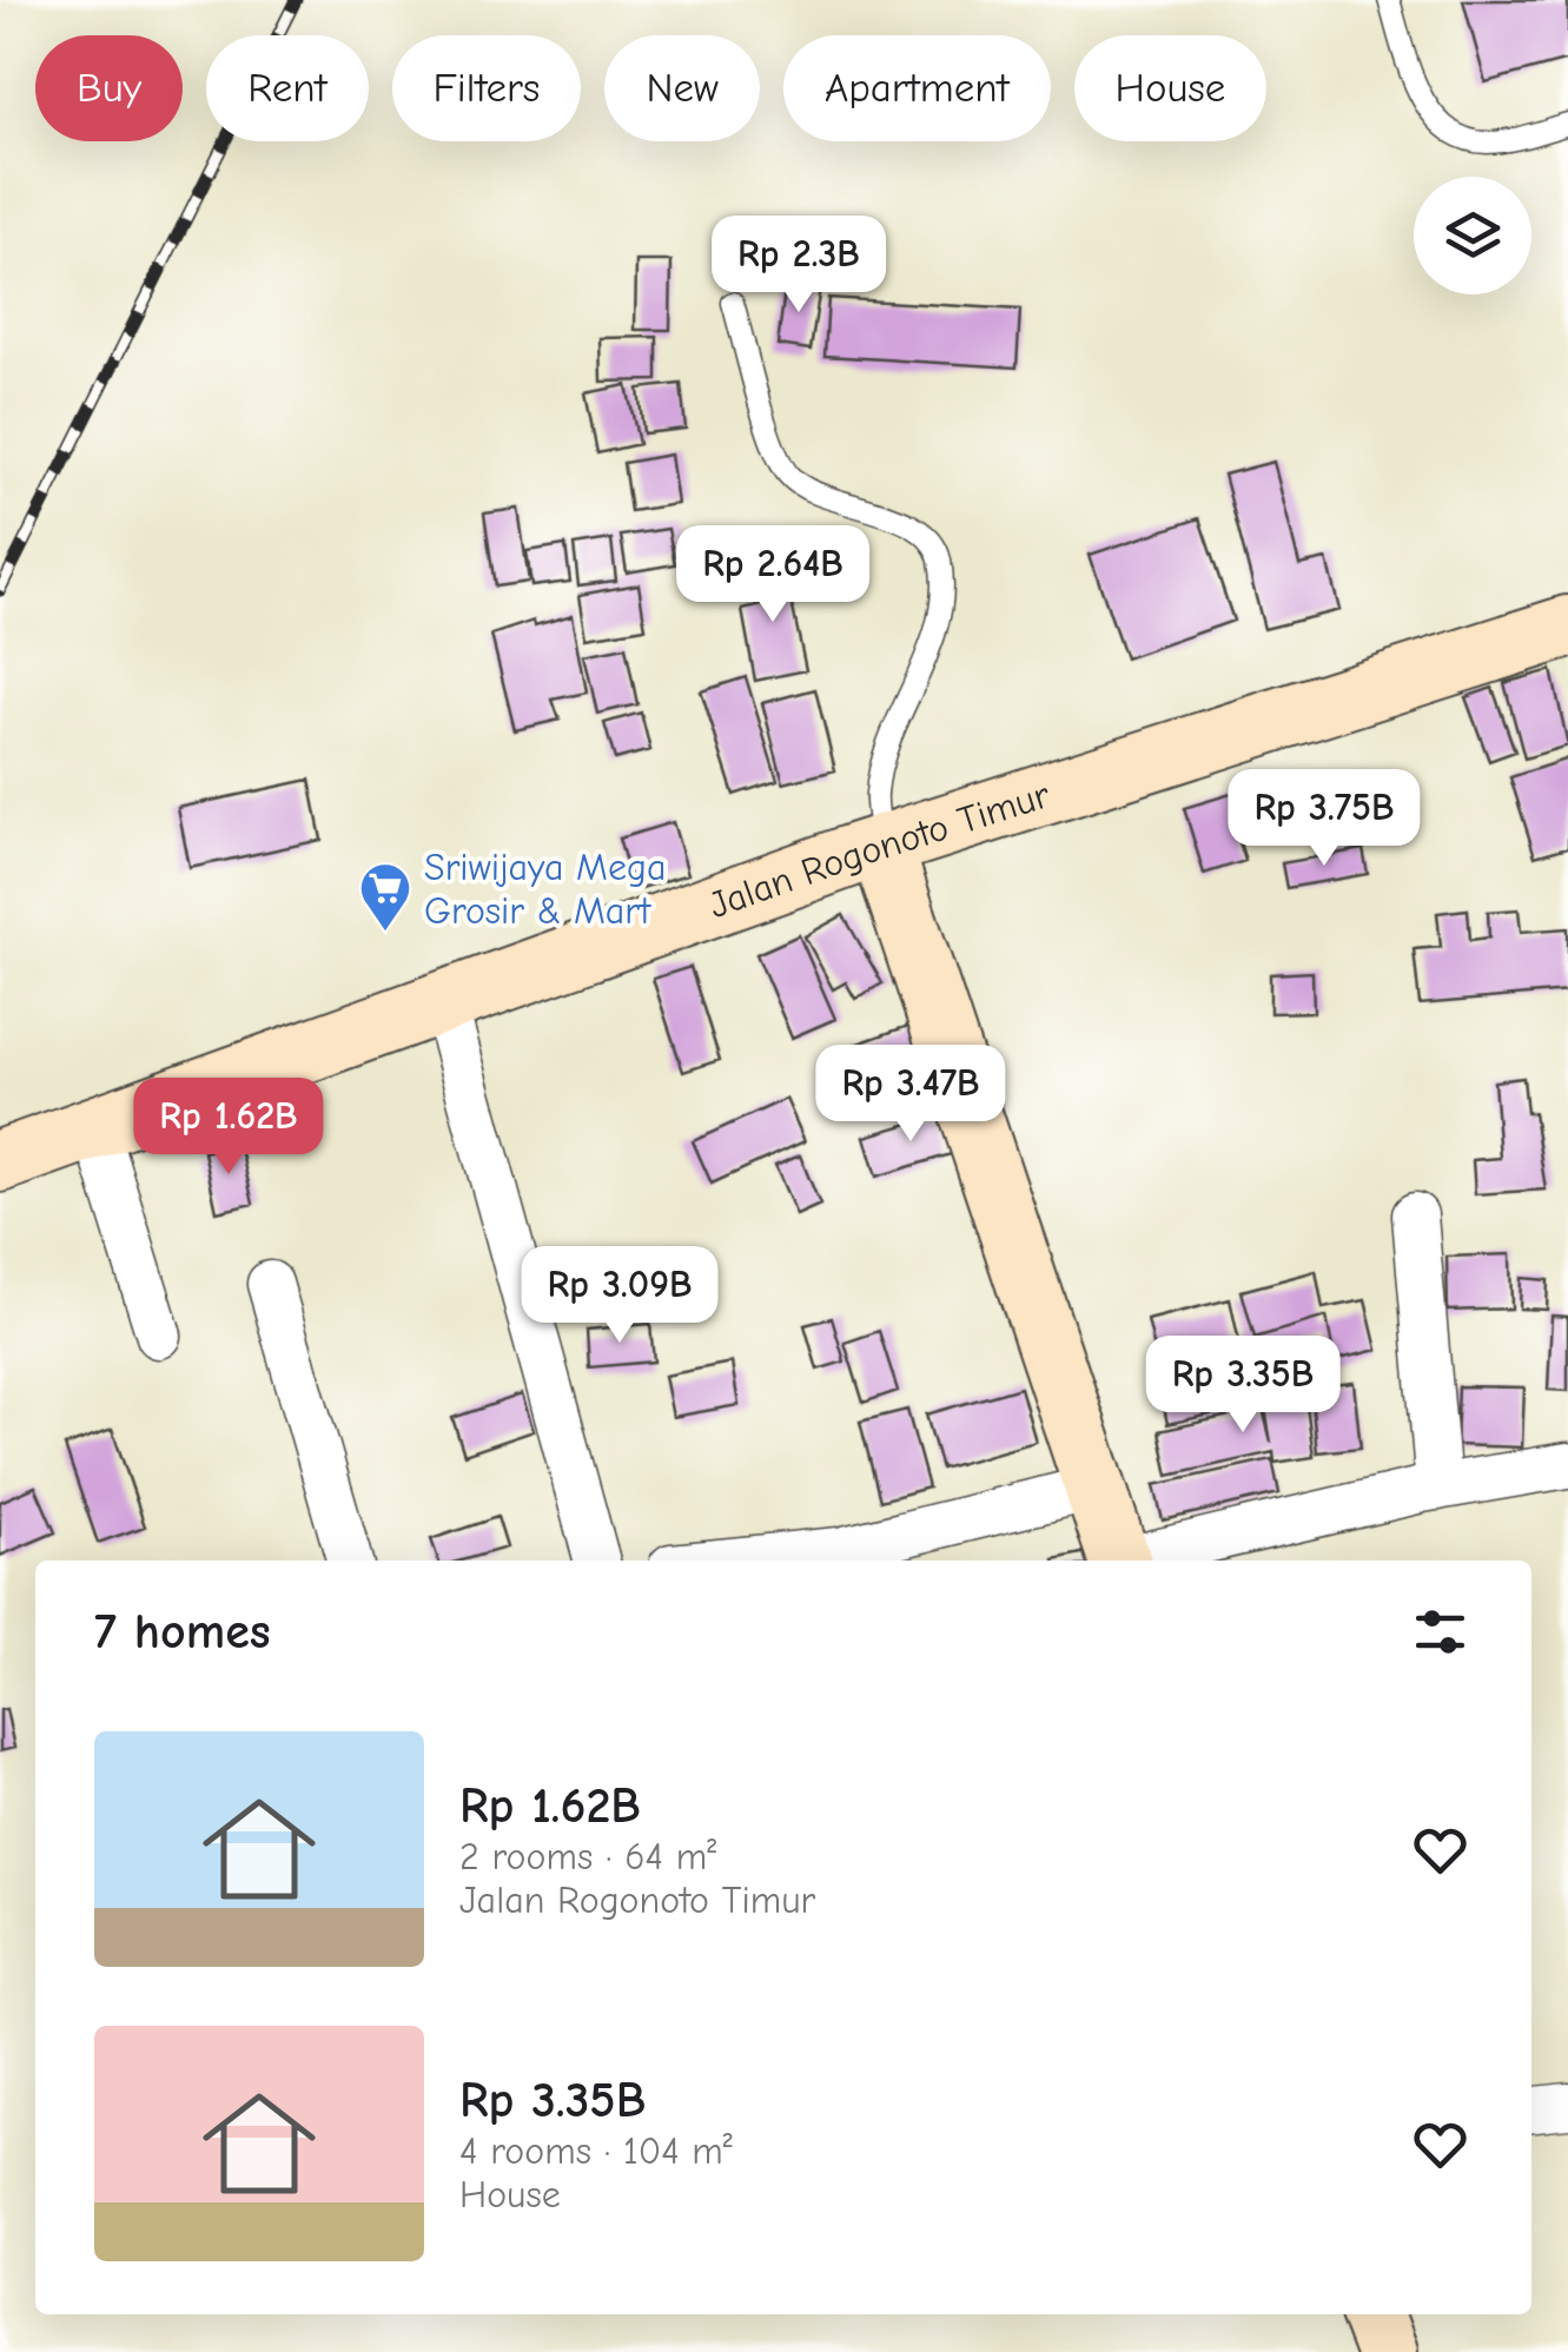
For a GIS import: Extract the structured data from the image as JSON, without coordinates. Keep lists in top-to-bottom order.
{
  "streets": {
    "main road": ["Jalan Rogonoto Timur"]
  },
  "places": {
    "supermarket": ["Sriwijaya Mega Grosir & Mart"]
  },
  "page": {
    "chip": [
      "Buy",
      "Rent",
      "Filters",
      "New",
      "Apartment",
      "House"
    ],
    "price": [
      "Rp 2.3B",
      "Rp 2.64B",
      "Rp 3.75B",
      "Rp 3.47B",
      "Rp 1.62B",
      "Rp 3.09B",
      "Rp 3.35B"
    ],
    "heading": "7 homes",
    "list": [
      {
        "name": "Rp 1.62B",
        "note": "2 rooms · 64 m² · Jalan Rogonoto Timur"
      },
      {
        "name": "Rp 3.35B",
        "note": "4 rooms · 104 m² · House"
      }
    ]
  }
}
